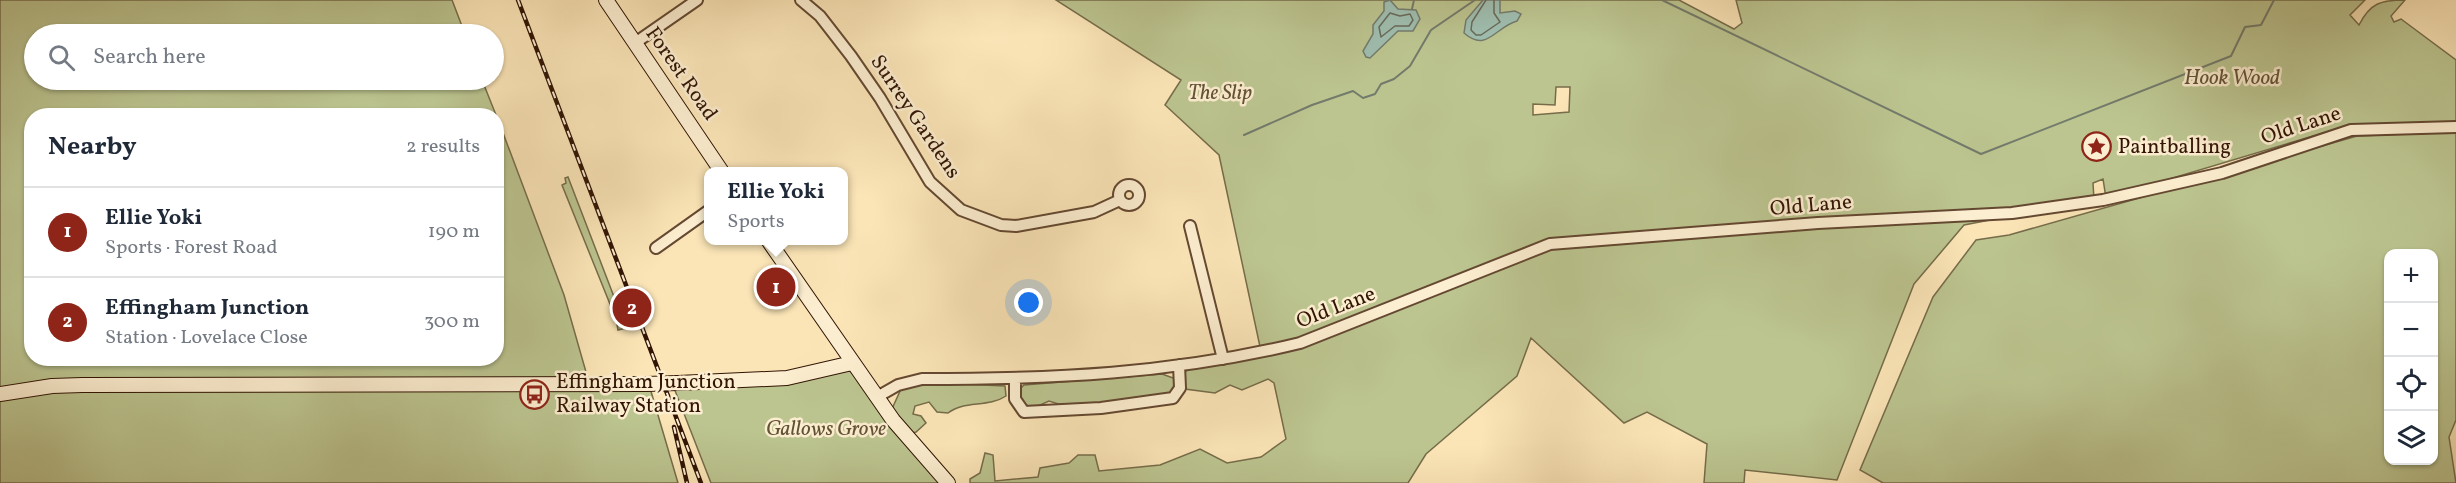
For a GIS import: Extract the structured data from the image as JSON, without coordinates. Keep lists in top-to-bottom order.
{
  "streets": {
    "street": ["Forest Road", "Surrey Gardens", "Old Lane"]
  },
  "parks": ["Hook Wood", "The Slip", "Gallows Grove"],
  "places": {
    "place": ["Paintballing"],
    "bus stop": ["Effingham Junction Railway Station"]
  },
  "page": {
    "search": "Search here",
    "heading": ["Nearby", "2 results"],
    "popup": ["Ellie Yoki", "Sports"],
    "list": [
      {
        "mark": "1",
        "name": "Ellie Yoki",
        "note": "Sports · Forest Road",
        "value": "190 m"
      },
      {
        "mark": "2",
        "name": "Effingham Junction",
        "note": "Station · Lovelace Close",
        "value": "300 m"
      }
    ],
    "map_buttons": ["+", "−"],
    "pins": ["1", "2"]
  }
}
